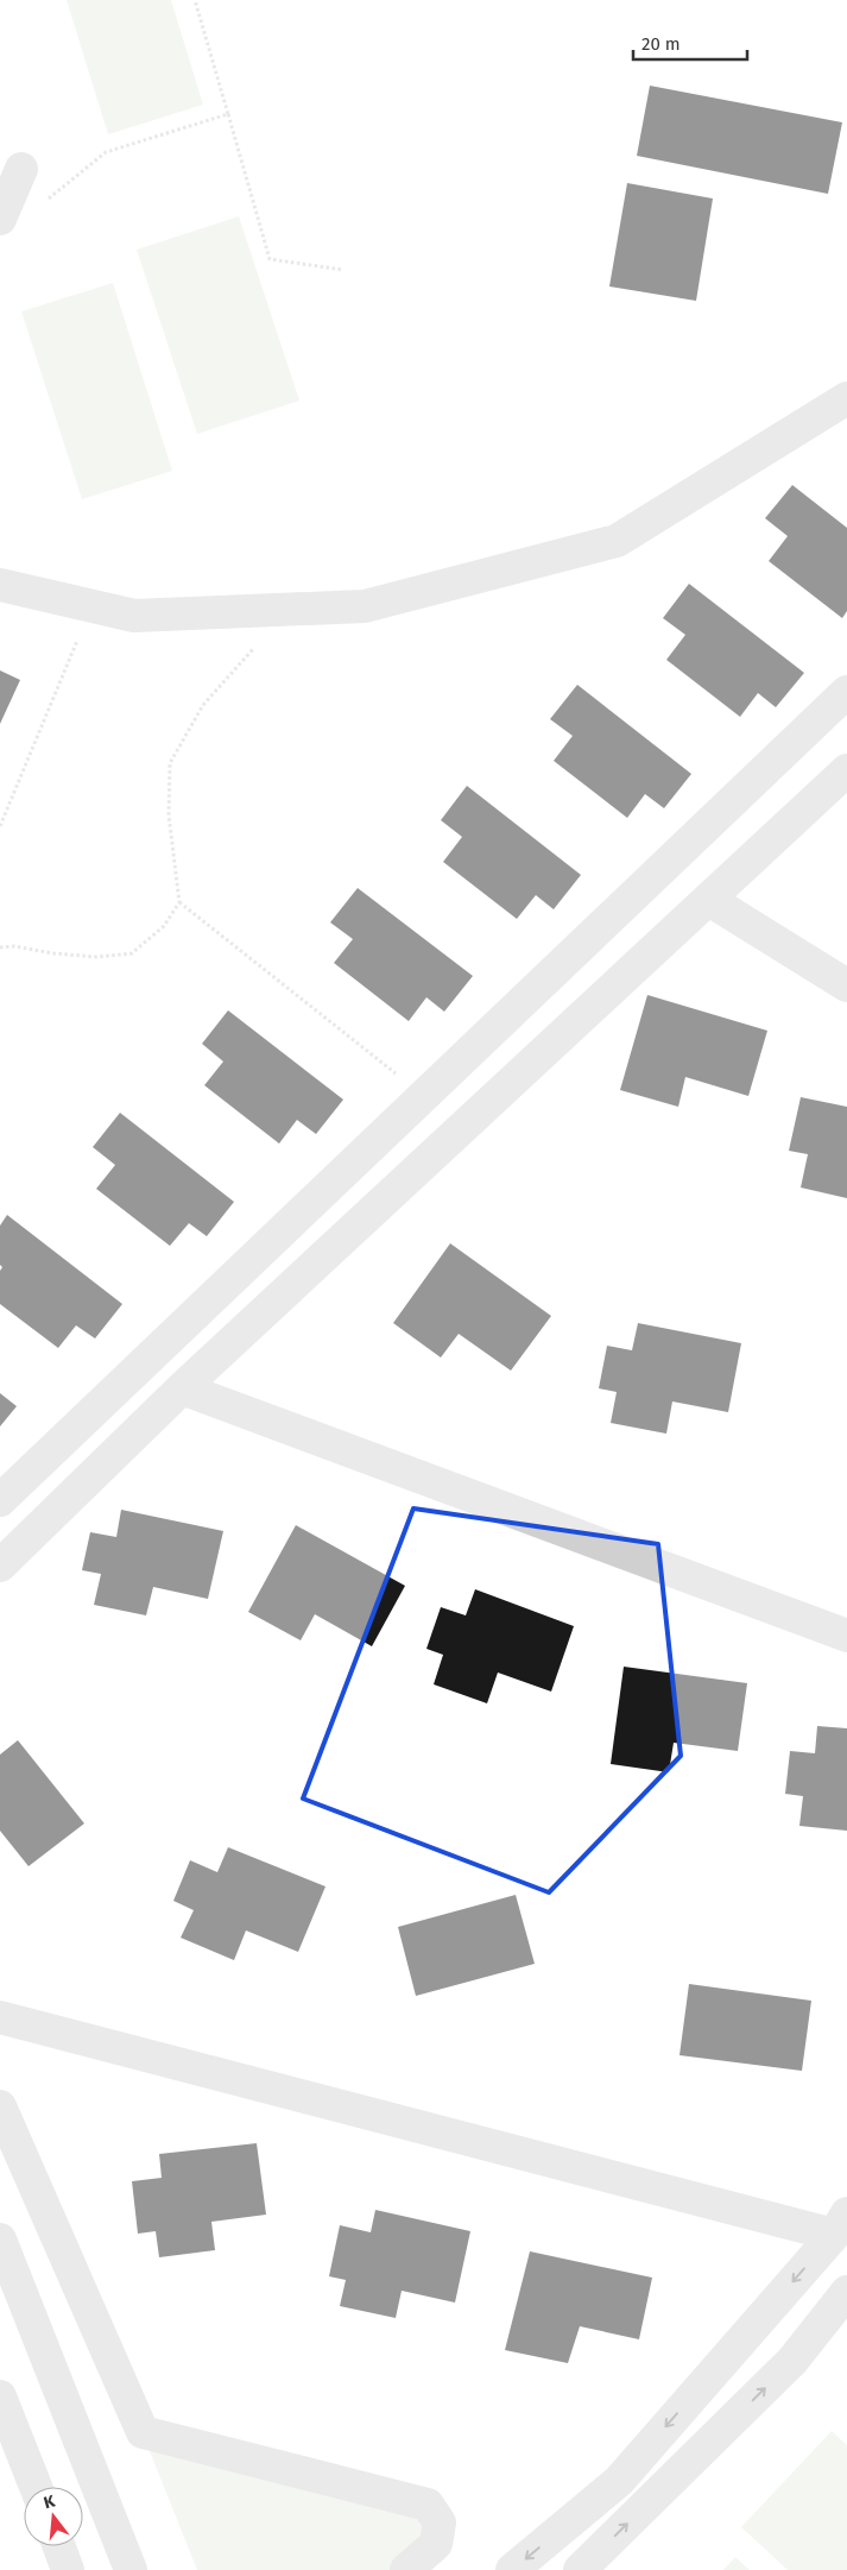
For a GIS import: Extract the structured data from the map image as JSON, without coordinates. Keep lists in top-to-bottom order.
{
  "scale_bar": "20 m",
  "north": "top"
}
